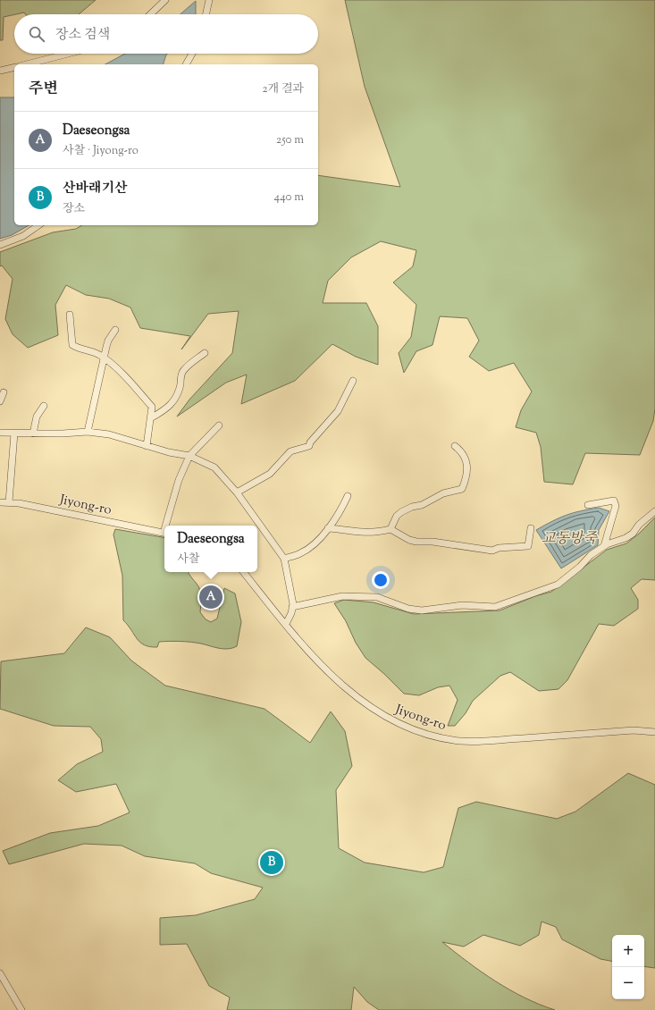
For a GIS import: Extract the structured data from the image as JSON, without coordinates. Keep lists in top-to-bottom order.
{
  "streets": {
    "street": ["Jiyong-ro"]
  },
  "water": ["교동방죽"],
  "page": {
    "search": "장소 검색",
    "heading": ["주변", "2개 결과"],
    "list": [
      {
        "mark": "A",
        "name": "Daeseongsa",
        "note": "사찰 · Jiyong-ro",
        "value": "250 m"
      },
      {
        "mark": "B",
        "name": "산바래기산",
        "note": "장소",
        "value": "440 m"
      }
    ],
    "popup": ["Daeseongsa", "사찰"],
    "pins": ["A", "B"],
    "map_buttons": ["+", "−"]
  }
}
